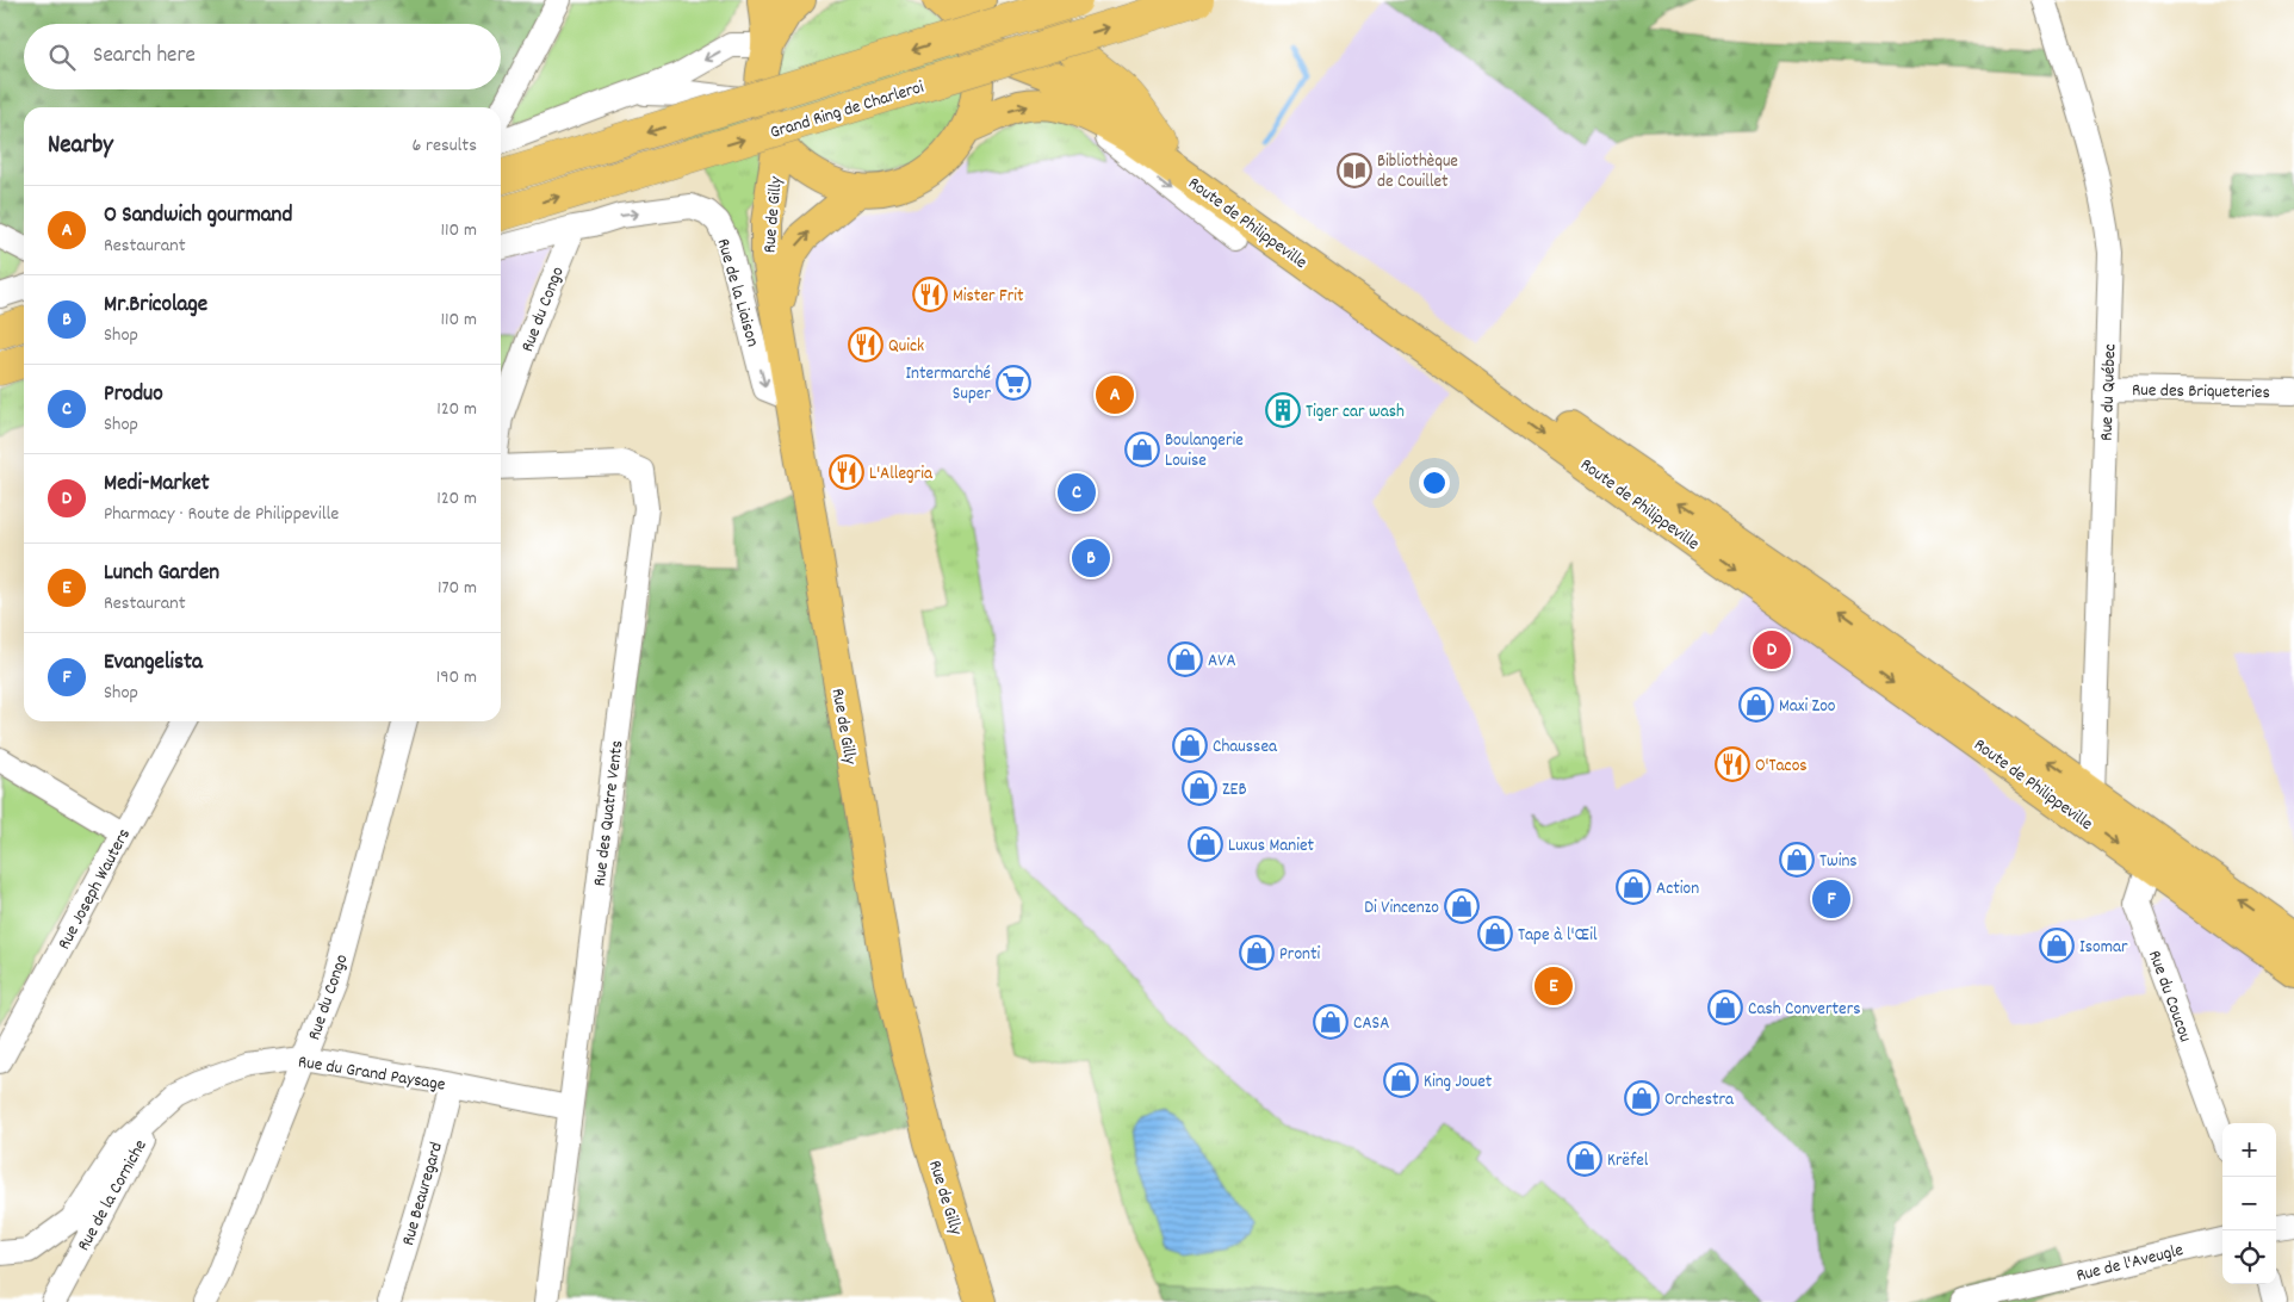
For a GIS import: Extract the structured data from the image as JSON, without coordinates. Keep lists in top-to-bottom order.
{
  "streets": {
    "highway": ["Grand Ring de Charleroi"],
    "main road": ["Rue de Gilly", "Route de Philippeville"],
    "street": [
      "Rue de la Liaison",
      "Rue du Congo",
      "Rue des Briqueteries",
      "Rue du Québec",
      "Rue des Quatre Vents",
      "Rue Joseph Wauters",
      "Rue du Coucou",
      "Rue du Grand Paysage",
      "Rue Beauregard",
      "Rue de la Corniche",
      "Rue de l'Aveugle"
    ]
  },
  "crossings": [
    ["Rue de Gilly", "Rue de la Liaison"],
    ["Route de Philippeville", "Rue du Québec"],
    ["Route de Philippeville", "Rue du Coucou"],
    ["Rue de la Liaison", "Rue du Congo"],
    ["Rue du Congo", "Rue du Grand Paysage"],
    ["Rue des Briqueteries", "Rue du Québec"],
    ["Rue des Quatre Vents", "Rue du Grand Paysage"],
    ["Rue du Grand Paysage", "Rue Beauregard"],
    ["Rue du Grand Paysage", "Rue de la Corniche"]
  ],
  "places": {
    "library": ["Bibliothèque de Couillet"],
    "restaurant": [
      "Mister Frit",
      "Quick",
      "L'Allegria",
      "O'Tacos"
    ],
    "supermarket": ["Intermarché Super"],
    "building": ["Tiger car wash"],
    "shop": [
      "Boulangerie Louise",
      "AVA",
      "Maxi Zoo",
      "Chaussea",
      "ZEB",
      "Luxus Maniet",
      "Twins",
      "Action",
      "Di Vincenzo",
      "Tape à l'Œil",
      "Isomar",
      "Pronti",
      "Cash Converters",
      "CASA",
      "King Jouet",
      "Orchestra",
      "Krëfel"
    ]
  },
  "page": {
    "search": "Search here",
    "heading": ["Nearby", "6 results"],
    "list": [
      {
        "mark": "A",
        "name": "O Sandwich gourmand",
        "note": "Restaurant",
        "value": "110 m"
      },
      {
        "mark": "B",
        "name": "Mr.Bricolage",
        "note": "Shop",
        "value": "110 m"
      },
      {
        "mark": "C",
        "name": "Produo",
        "note": "Shop",
        "value": "120 m"
      },
      {
        "mark": "D",
        "name": "Medi-Market",
        "note": "Pharmacy · Route de Philippeville",
        "value": "120 m"
      },
      {
        "mark": "E",
        "name": "Lunch Garden",
        "note": "Restaurant",
        "value": "170 m"
      },
      {
        "mark": "F",
        "name": "Evangelista",
        "note": "Shop",
        "value": "190 m"
      }
    ],
    "pins": [
      "A",
      "C",
      "B",
      "D",
      "F",
      "E"
    ],
    "map_buttons": ["+", "−"]
  }
}
